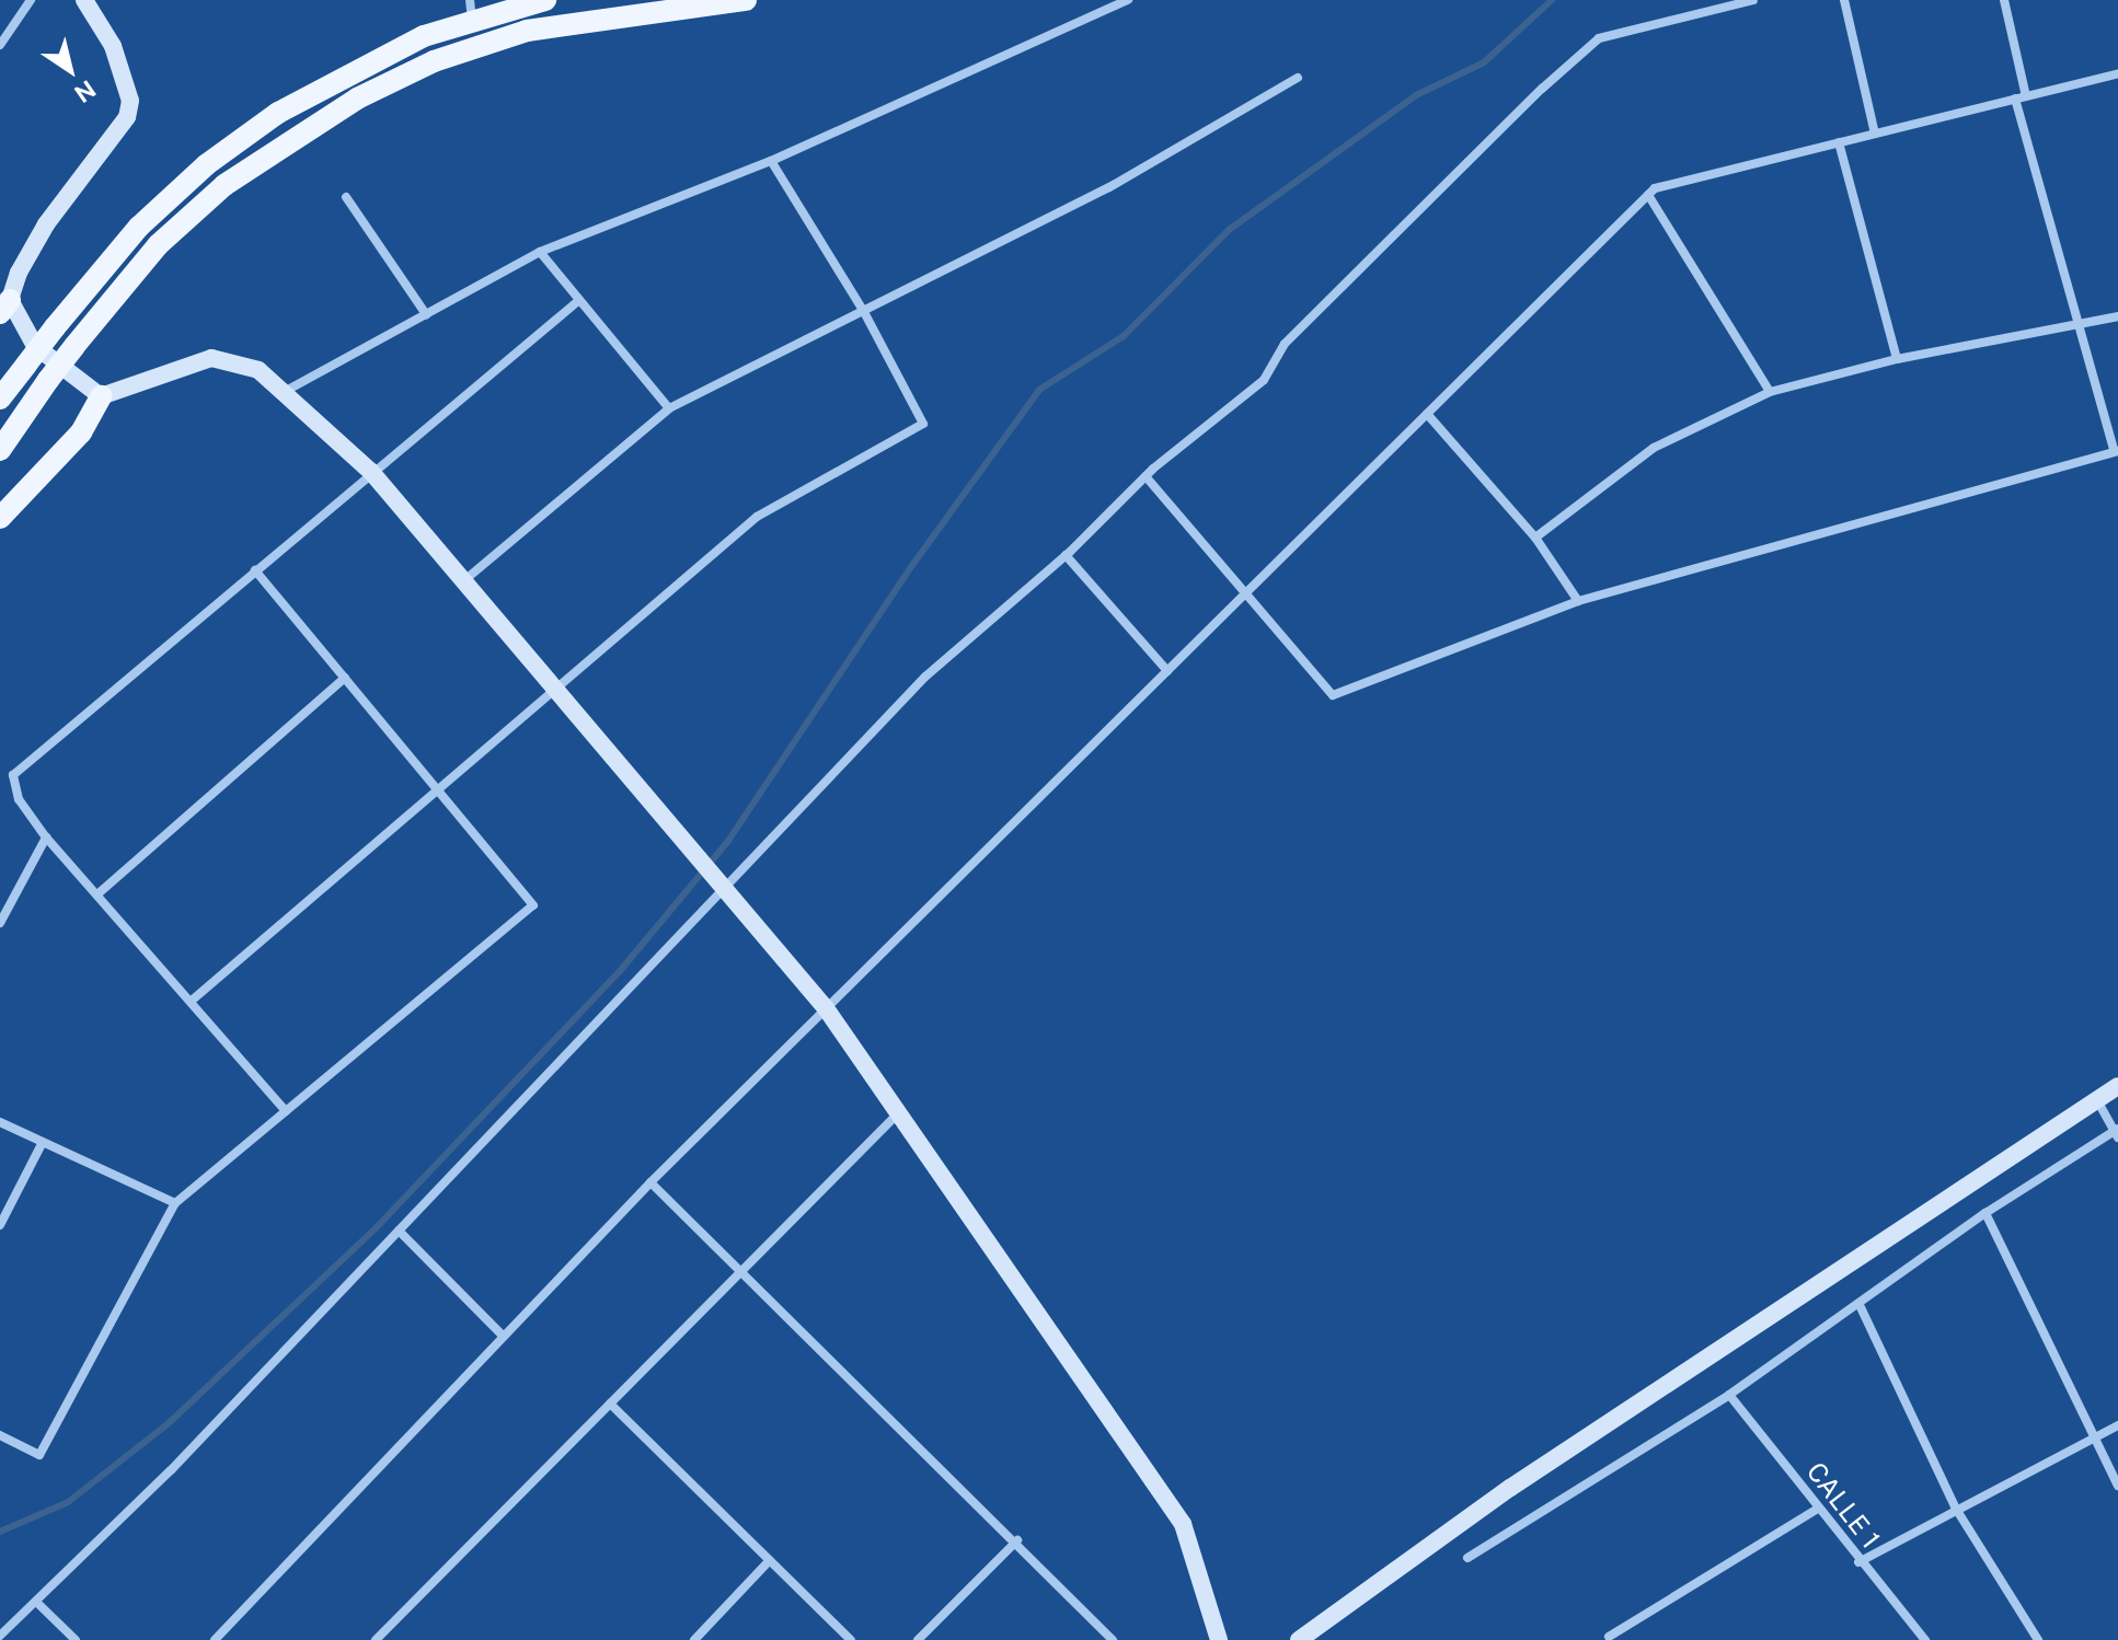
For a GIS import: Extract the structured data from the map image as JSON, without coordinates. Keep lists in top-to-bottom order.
{
  "streets": {
    "street": ["CALLE 1"]
  },
  "north": "bottom right"
}
